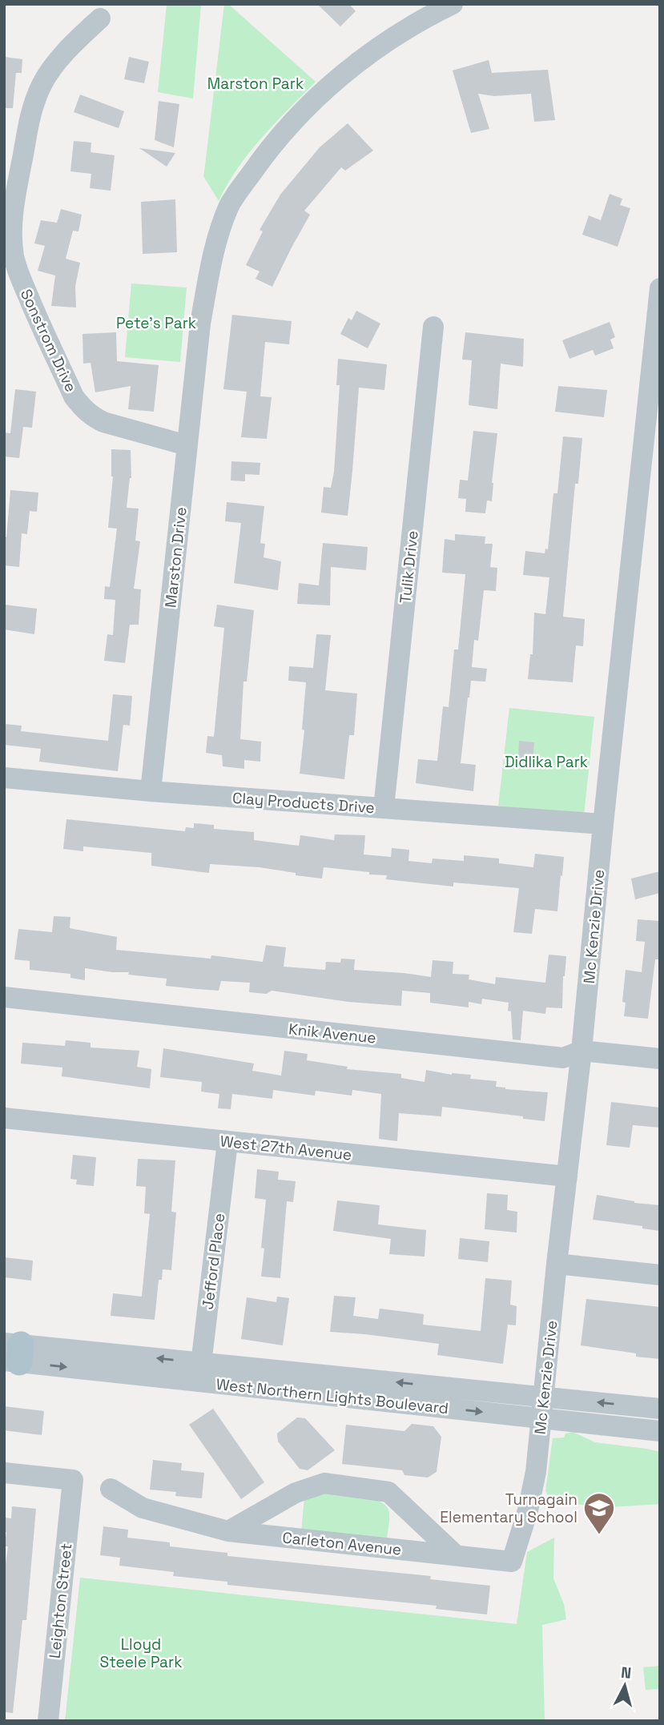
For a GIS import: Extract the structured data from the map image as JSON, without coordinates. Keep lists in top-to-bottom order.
{
  "streets": {
    "street": [
      "Sonstrom Drive",
      "Marston Drive",
      "Tulik Drive",
      "Clay Products Drive",
      "Mc Kenzie Drive",
      "Knik Avenue",
      "West 27th Avenue",
      "Jefford Place",
      "West Northern Lights Boulevard",
      "Carleton Avenue",
      "Leighton Street"
    ]
  },
  "crossings": [
    ["Sonstrom Drive", "Marston Drive"],
    ["Marston Drive", "Clay Products Drive"],
    ["Tulik Drive", "Clay Products Drive"],
    ["Clay Products Drive", "Mc Kenzie Drive"],
    ["Mc Kenzie Drive", "Knik Avenue"],
    ["Mc Kenzie Drive", "West 27th Avenue"],
    ["Mc Kenzie Drive", "West Northern Lights Boulevard"],
    ["Mc Kenzie Drive", "Carleton Avenue"],
    ["West 27th Avenue", "Jefford Place"],
    ["Jefford Place", "West Northern Lights Boulevard"]
  ],
  "parks": [
    "Marston Park",
    "Pete's Park",
    "Didlika Park",
    "Lloyd Steele Park"
  ],
  "places": {
    "school or university": ["Turnagain Elementary School"]
  },
  "north": "top"
}
